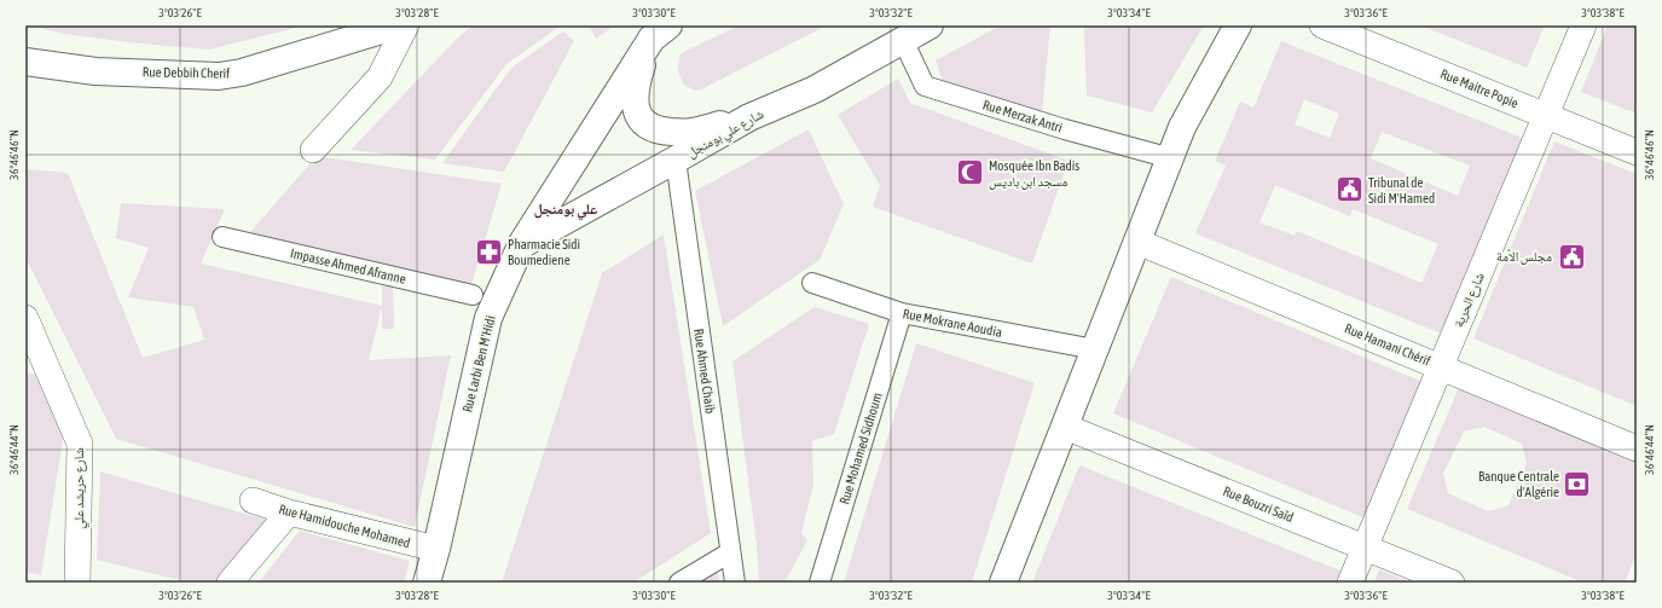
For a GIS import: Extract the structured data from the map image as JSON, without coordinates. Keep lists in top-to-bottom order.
{
  "streets": {
    "main road": ["Rue Debbih Cherif", "شارع علي بومنجل", "Rue Larbi Ben M'Hidi"],
    "street": [
      "Rue Maitre Popie",
      "Rue Merzak Antri",
      "Impasse Ahmed Afranne",
      "شارع الحرية",
      "Rue Mokrane Aoudia",
      "Rue Hamani Chérif",
      "Rue Ahmed Chaib",
      "Rue Mohamed Sidhoum",
      "شارع حريشد علي",
      "Rue Bouzri Saïd",
      "Rue Hamidouche Mohamed"
    ]
  },
  "crossings": [
    ["Rue Maitre Popie", "شارع الحرية"],
    ["Rue Merzak Antri", "شارع علي بومنجل"],
    ["شارع علي بومنجل", "Rue Larbi Ben M'Hidi"],
    ["شارع علي بومنجل", "Rue Ahmed Chaib"],
    ["شارع الحرية", "Rue Hamani Chérif"],
    ["شارع الحرية", "Rue Bouzri Saïd"],
    ["Rue Mokrane Aoudia", "Rue Mohamed Sidhoum"],
    ["Rue Larbi Ben M'Hidi", "Rue Hamidouche Mohamed"]
  ],
  "districts": ["علي بومنجل"],
  "places": {
    "mosque": ["Mosquée Ibn Badis مسجد ابن باديس"],
    "public building": ["Tribunal de Sidi M'Hamed", "مجلس الأمة"],
    "pharmacy": ["Pharmacie Sidi Boumediene"],
    "bank": ["Banque Centrale d'Algérie"]
  },
  "coordinates": [
    "3°03'26\"E",
    "3°03'28\"E",
    "3°03'30\"E",
    "3°03'32\"E",
    "3°03'34\"E",
    "3°03'36\"E",
    "3°03'38\"E",
    "36°46'46\"N",
    "36°46'44\"N"
  ]
}
